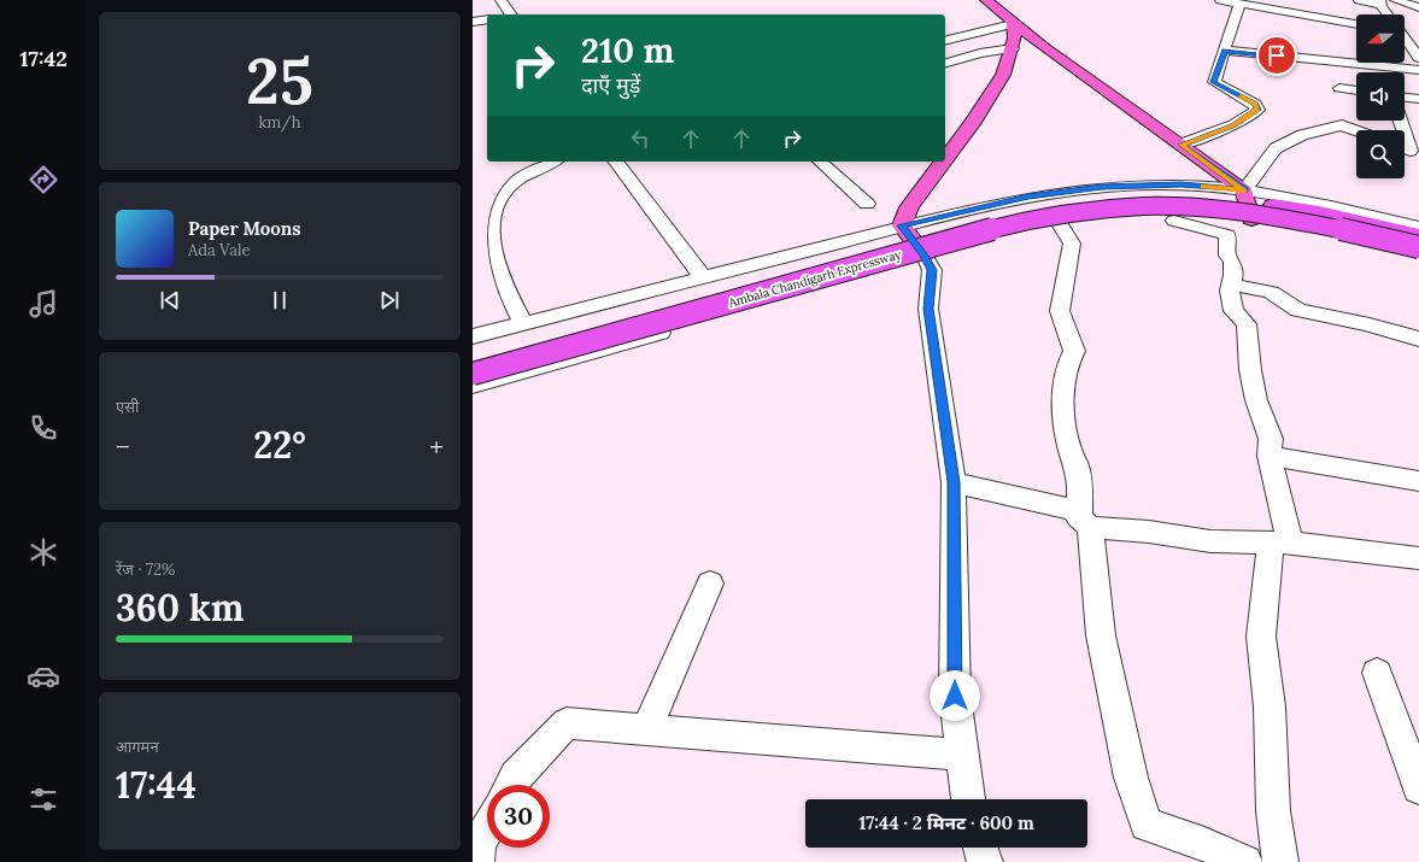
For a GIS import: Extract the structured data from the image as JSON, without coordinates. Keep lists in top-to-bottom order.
{
  "streets": {
    "highway": ["Ambala Chandigarh Expressway"]
  },
  "north": "left",
  "page": {
    "tabs": "17:42",
    "tile": [
      ["25", "km/h"],
      "एसी",
      ["रेंज · 72%", "360 km"],
      ["आगमन", "17:44"]
    ],
    "turn": ["210 m", "दाएँ मुड़ें"],
    "song": ["Paper Moons", "Ada Vale"],
    "heat": ["−", "22°", "+"],
    "limit": "30",
    "trip": "17:44 · 2 मिनट · 600 m"
  }
}
